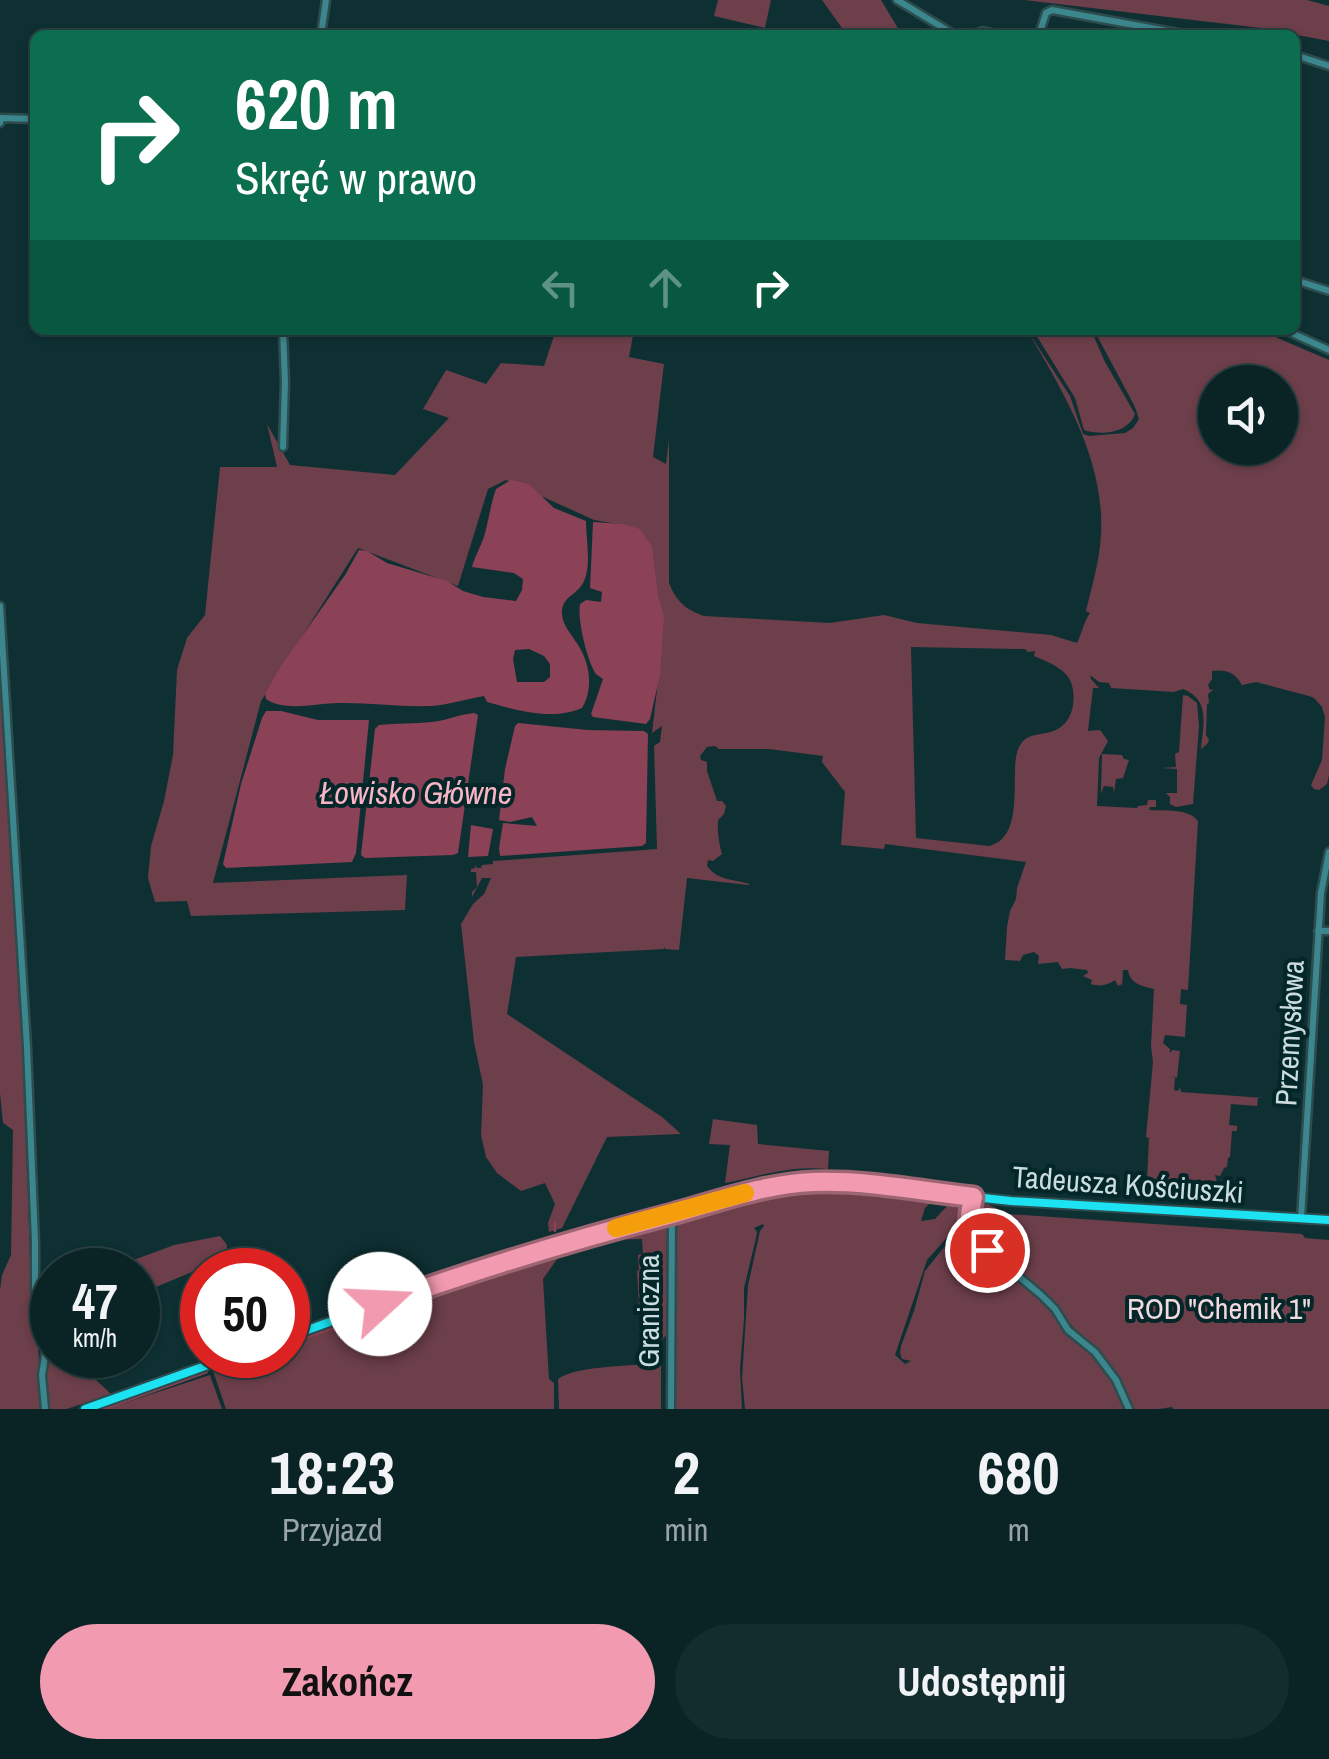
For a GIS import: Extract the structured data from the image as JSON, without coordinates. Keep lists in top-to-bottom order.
{
  "streets": {
    "main road": ["Tadeusza Kościuszki"],
    "street": ["Przemysłowa", "Graniczna"]
  },
  "crossings": [
    ["Przemysłowa", "Tadeusza Kościuszki"],
    ["Tadeusza Kościuszki", "Graniczna"]
  ],
  "water": ["Łowisko Główne"],
  "parks": ["ROD \"Chemik 1\""],
  "page": {
    "turn": ["620 m", "Skręć w prawo"],
    "speed": "47 km/h",
    "limit": "50",
    "eta": [
      "18:23",
      "Przyjazd",
      "2",
      "min",
      "680",
      "m"
    ],
    "buttons": ["Zakończ", "Udostępnij"]
  }
}
